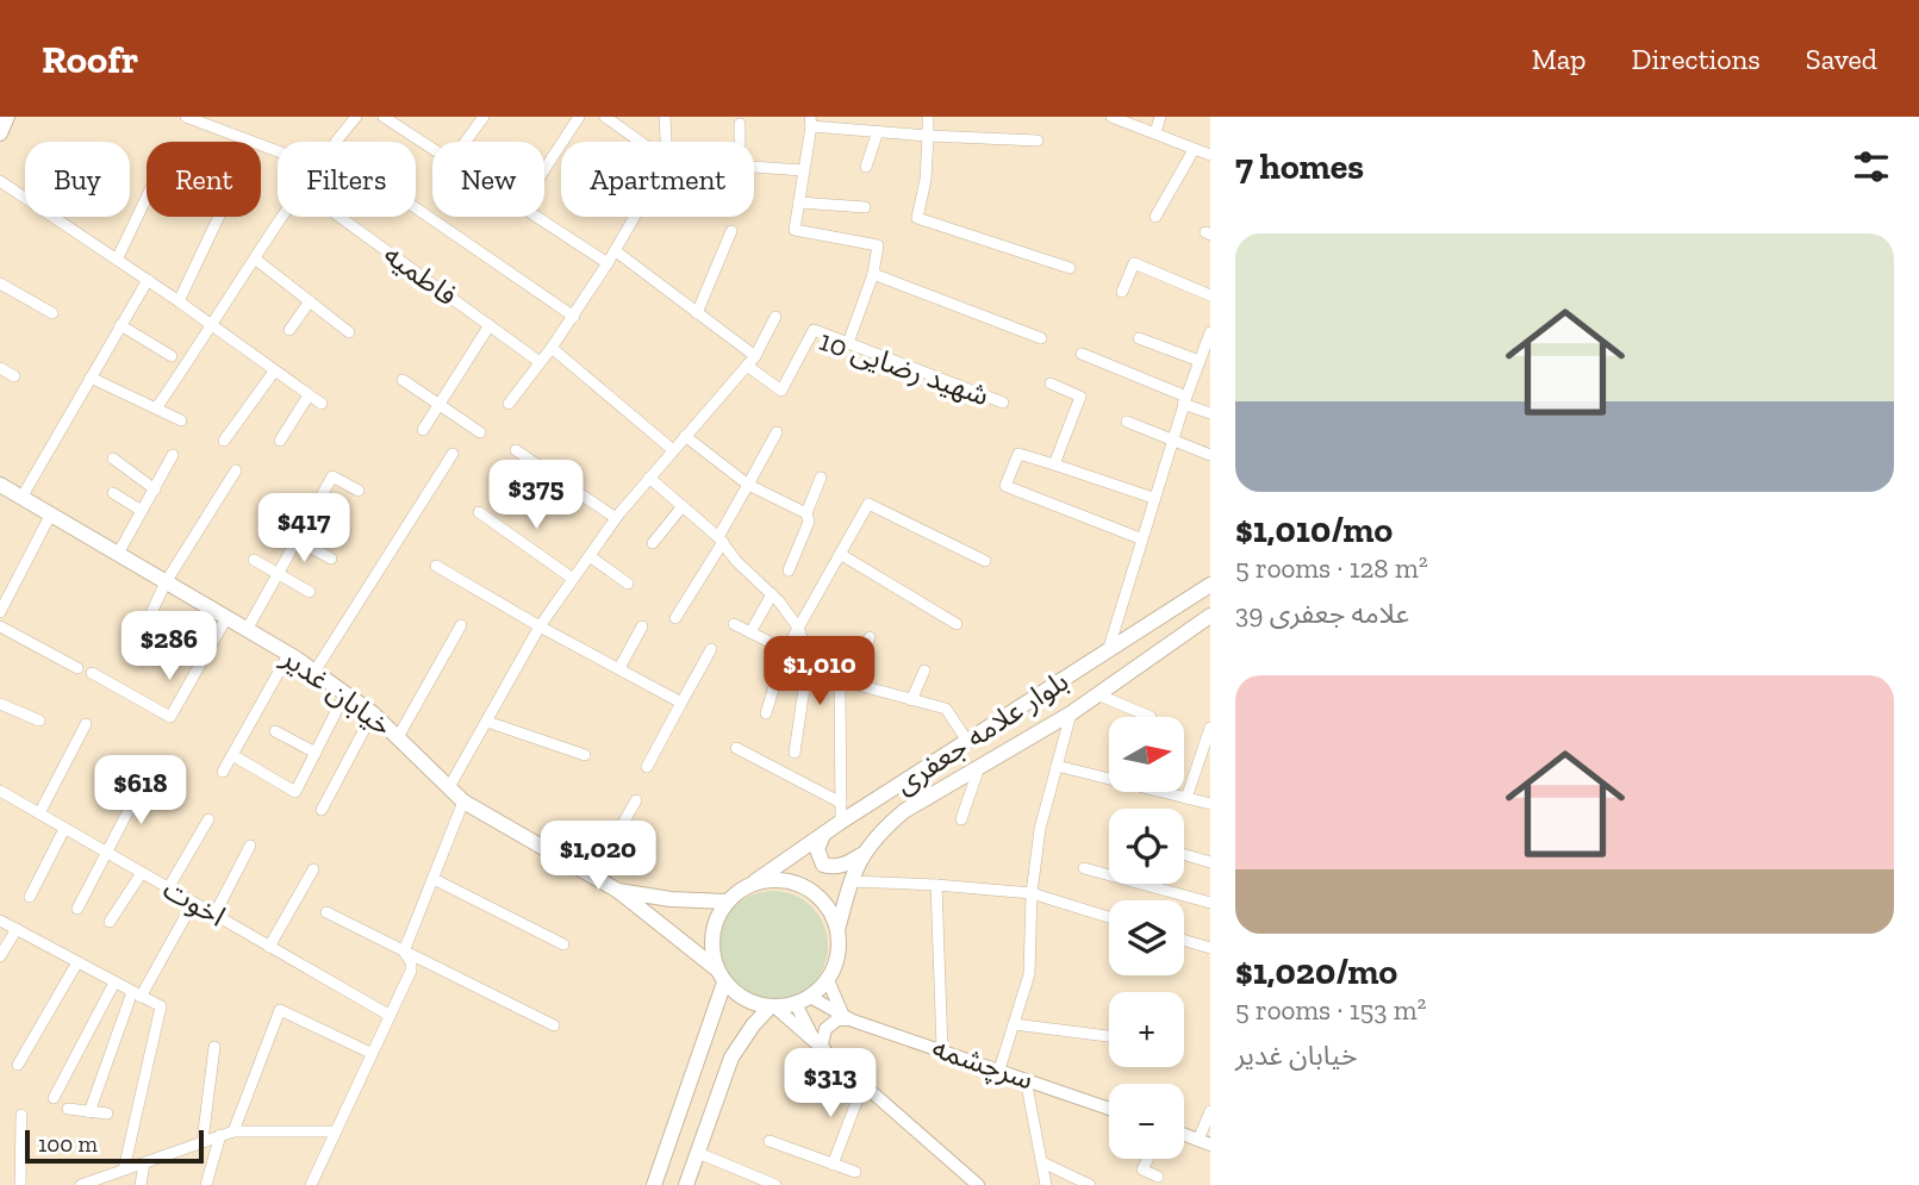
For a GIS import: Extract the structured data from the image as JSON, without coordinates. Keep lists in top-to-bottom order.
{
  "streets": {
    "main road": ["خیابان غدیر", "بلوار علامه جعفری"],
    "street": [
      "فاطمیه",
      "شهید رضایی 10",
      "اخوت",
      "سرچشمه"
    ]
  },
  "crossings": [
    ["خیابان غدیر", "بلوار علامه جعفری"],
    ["خیابان غدیر", "سرچشمه"],
    ["بلوار علامه جعفری", "سرچشمه"]
  ],
  "scale_bar": "100 m",
  "north": "right",
  "page": {
    "header": "Roofr",
    "nav": ["Map", "Directions", "Saved"],
    "heading": "7 homes",
    "chip": [
      "Buy",
      "Rent",
      "Filters",
      "New",
      "Apartment"
    ],
    "list": [
      {
        "name": "$1,010/mo",
        "note": "5 rooms · 128 m² · علامه جعفری 39"
      },
      {
        "name": "$1,020/mo",
        "note": "5 rooms · 153 m² · خیابان غدیر"
      }
    ],
    "price": [
      "$375",
      "$417",
      "$286",
      "$1,010",
      "$618",
      "$1,020",
      "$313"
    ],
    "map_buttons": ["+", "−"],
    "scale": "100 m"
  }
}
